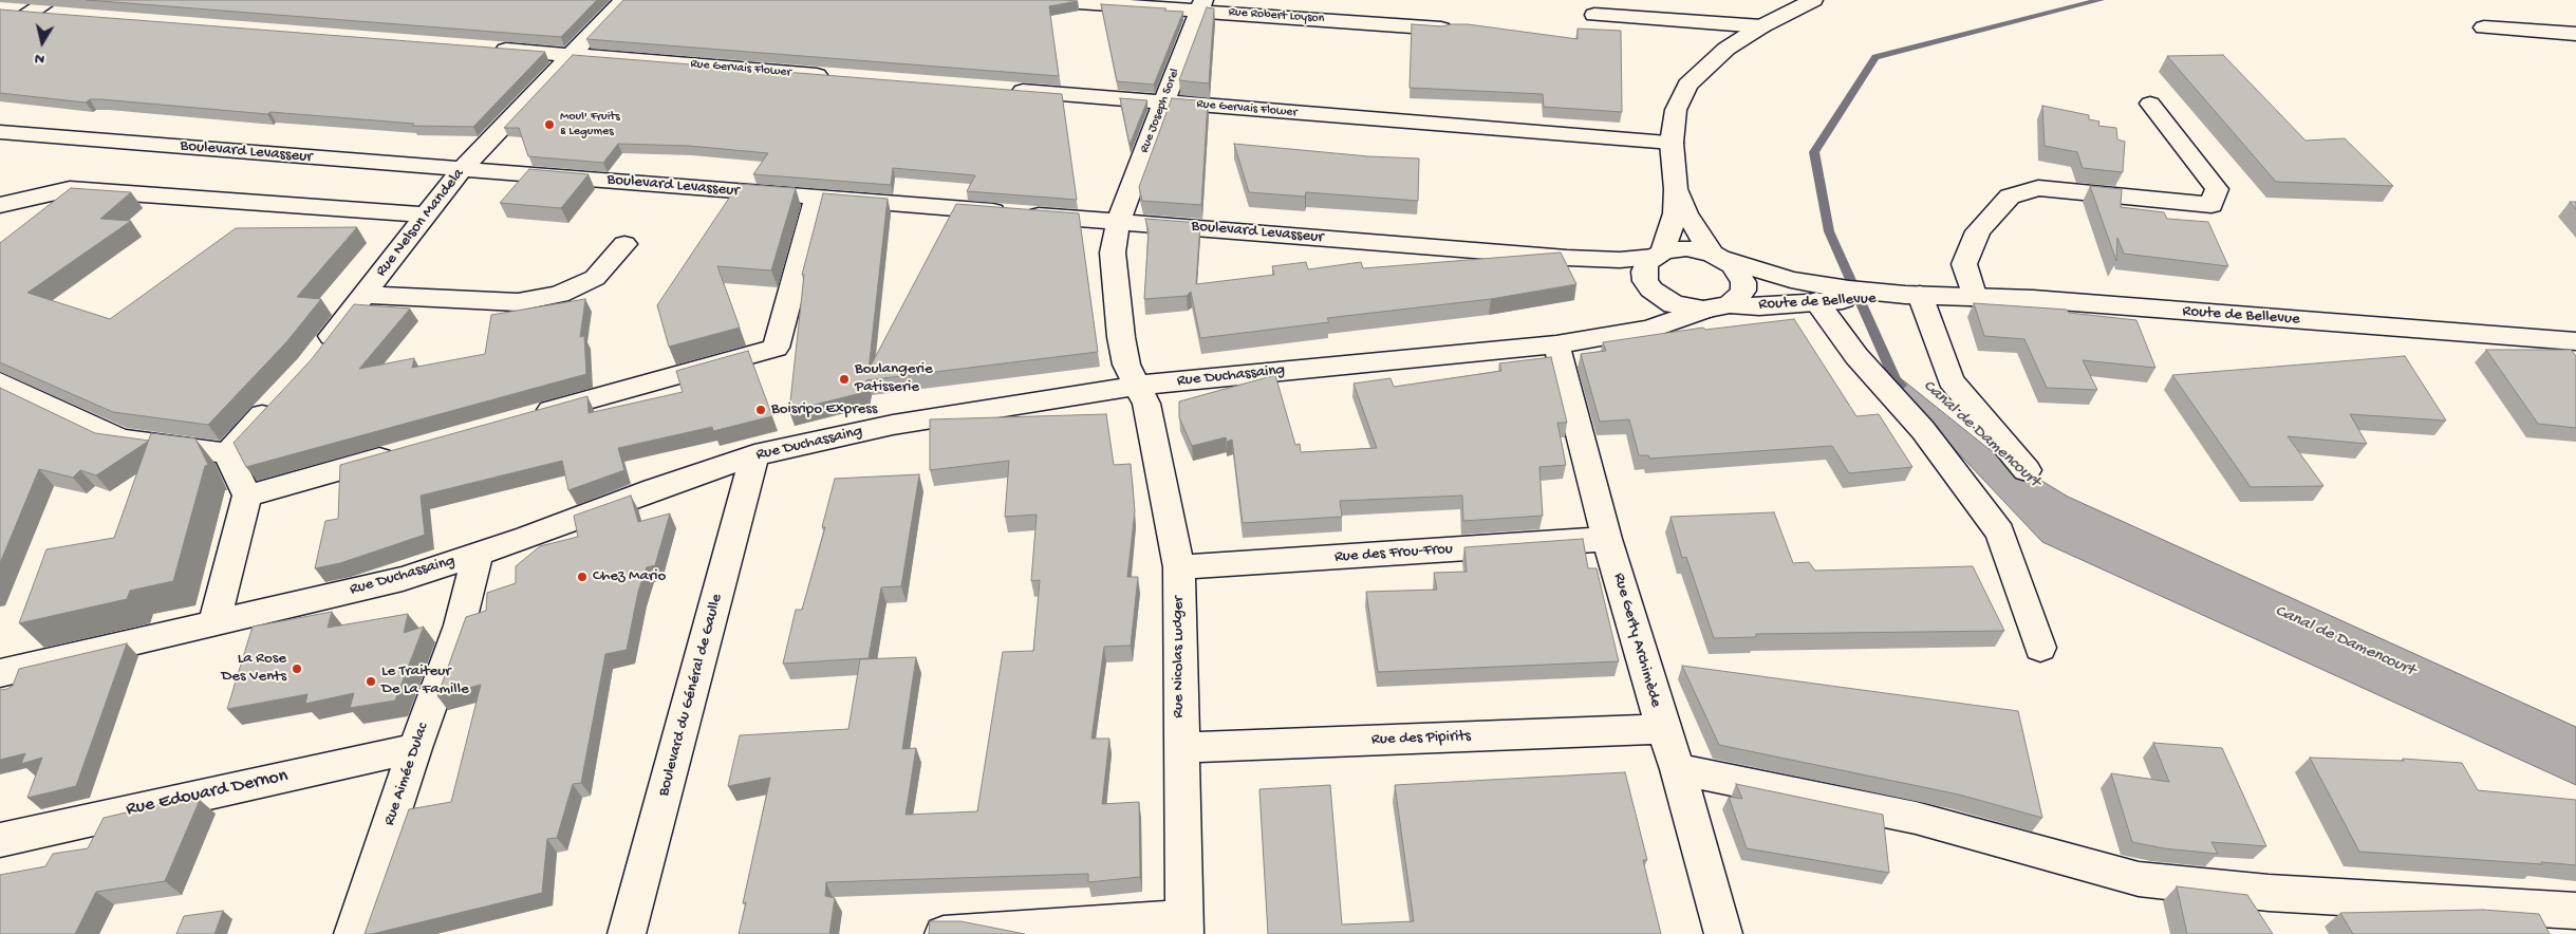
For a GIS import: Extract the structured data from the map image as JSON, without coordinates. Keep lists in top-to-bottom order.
{
  "streets": {
    "street": [
      "Rue Robert Loyson",
      "Rue Gervais Flower",
      "Rue Joseph Sorel",
      "Boulevard Levasseur",
      "Rue Nelson Mandela",
      "Route de Bellevue",
      "Rue Duchassaing",
      "Rue des Frou-Frou",
      "Rue Gerty Archimède",
      "Rue Nicolas Ludger",
      "Boulevard du Général de Gaulle",
      "Rue des Pipirits",
      "Rue Aimée Dulac",
      "Rue Edouard Dernon"
    ]
  },
  "crossings": [
    ["Rue Robert Loyson", "Rue Joseph Sorel"],
    ["Rue Gervais Flower", "Rue Joseph Sorel"],
    ["Rue Gervais Flower", "Rue Nelson Mandela"],
    ["Rue Joseph Sorel", "Boulevard Levasseur"],
    ["Rue Joseph Sorel", "Rue Duchassaing"],
    ["Rue Joseph Sorel", "Rue Nicolas Ludger"],
    ["Boulevard Levasseur", "Rue Nelson Mandela"],
    ["Boulevard Levasseur", "Route de Bellevue"],
    ["Boulevard Levasseur", "Rue Duchassaing"],
    ["Route de Bellevue", "Rue Duchassaing"],
    ["Rue Duchassaing", "Rue Gerty Archimède"],
    ["Rue Duchassaing", "Rue Nicolas Ludger"],
    ["Rue Duchassaing", "Boulevard du Général de Gaulle"],
    ["Rue Duchassaing", "Rue Aimée Dulac"],
    ["Rue des Frou-Frou", "Rue Gerty Archimède"],
    ["Rue des Frou-Frou", "Rue Nicolas Ludger"],
    ["Rue Gerty Archimède", "Rue des Pipirits"],
    ["Rue Nicolas Ludger", "Rue des Pipirits"],
    ["Rue Aimée Dulac", "Rue Edouard Dernon"]
  ],
  "water": ["Canal de Damencourt"],
  "places": [
    "Moul' Fruits & Legumes",
    "Boulangerie Patisserie",
    "Boisripo Express",
    "Chez Mario",
    "La Rose Des Vents",
    "Le Traiteur De La Famille"
  ],
  "north": "bottom"
}
